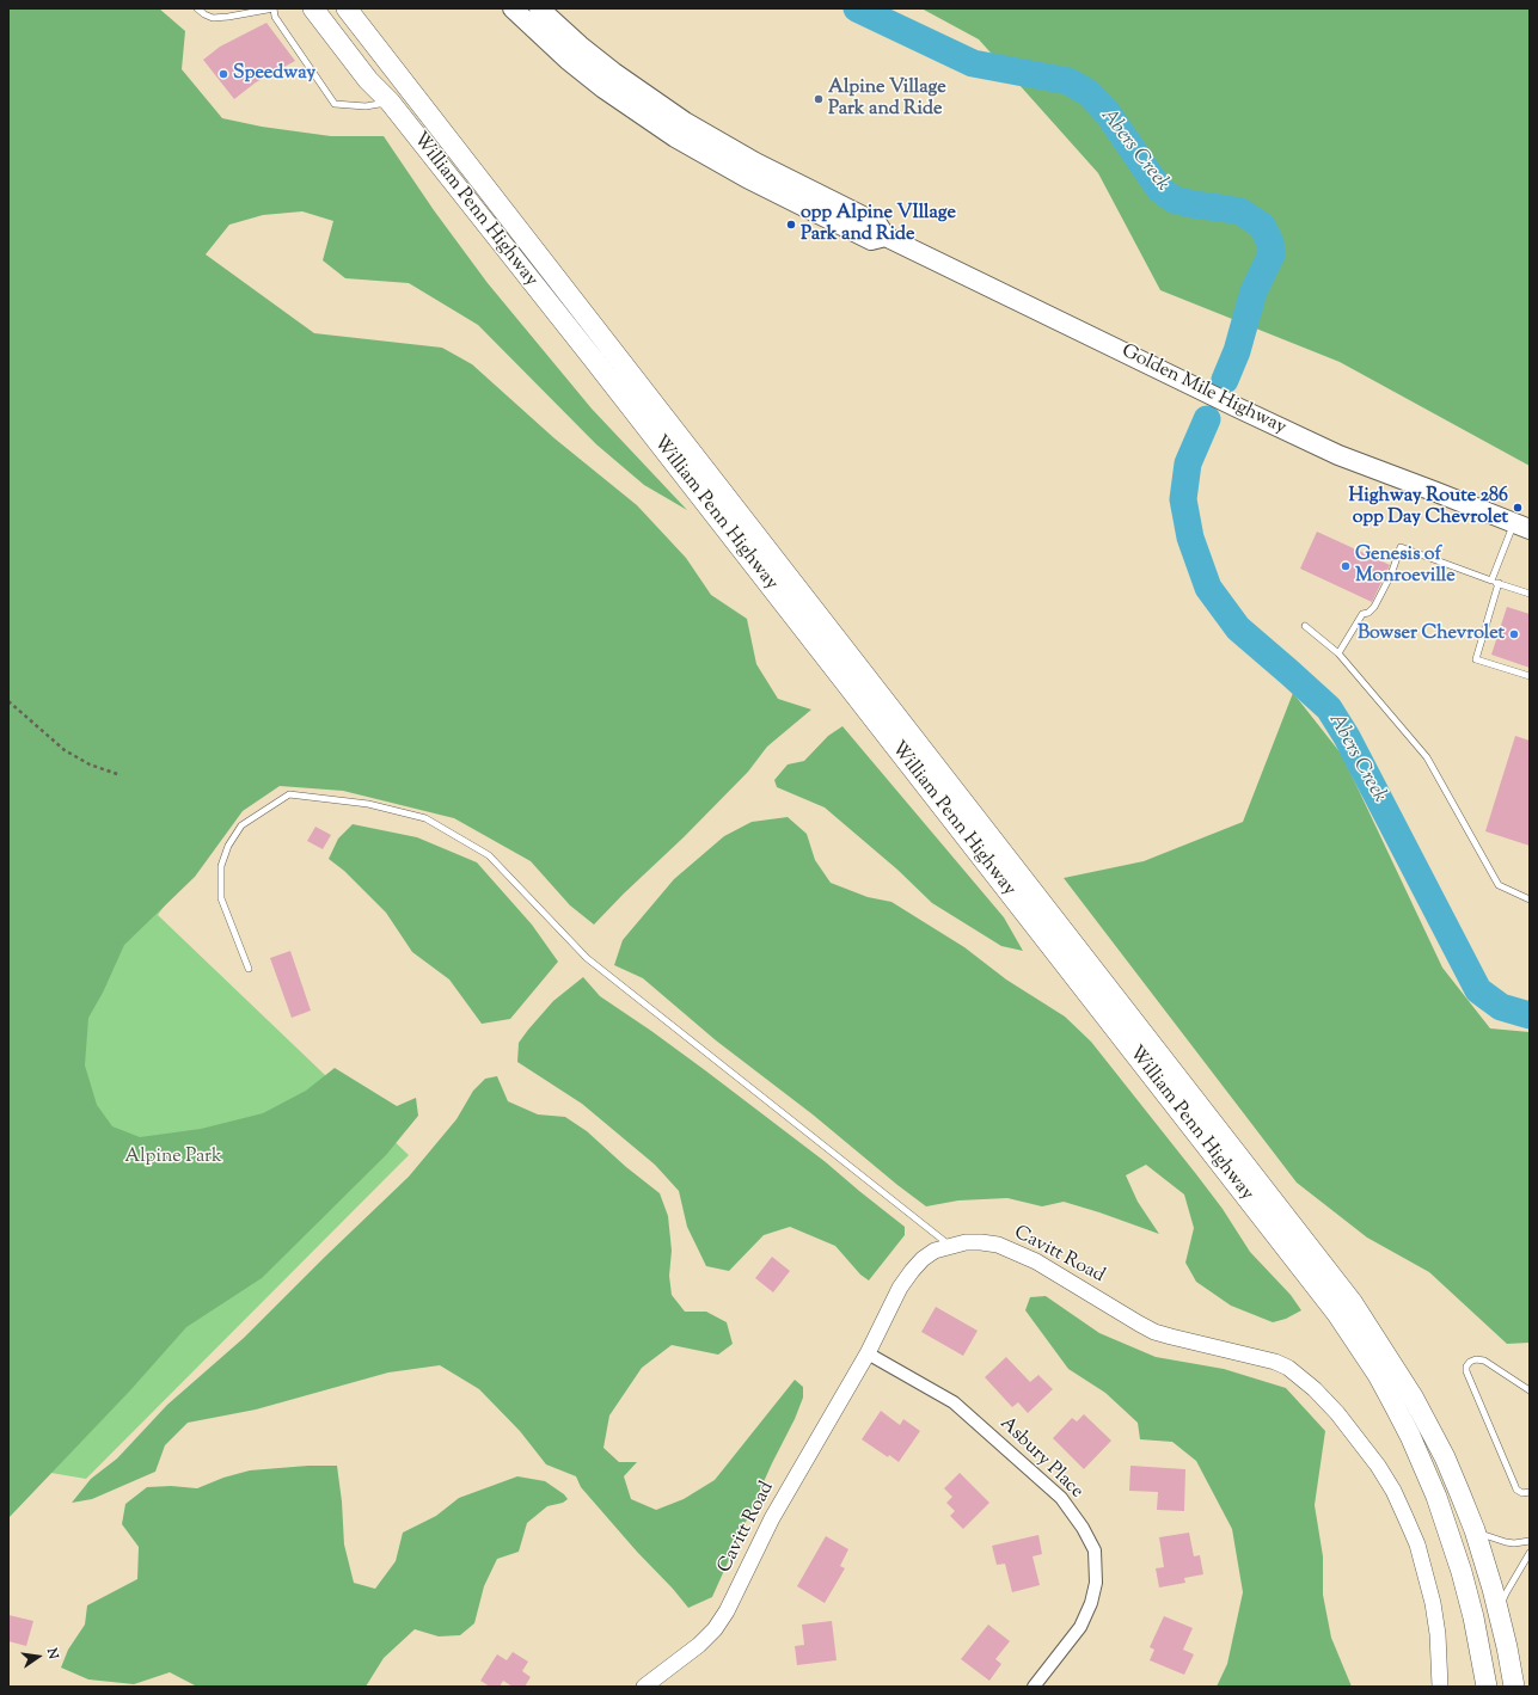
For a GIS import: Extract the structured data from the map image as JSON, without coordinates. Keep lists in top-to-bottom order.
{
  "streets": {
    "highway": ["William Penn Highway"],
    "main road": ["Golden Mile Highway"],
    "street": ["Cavitt Road", "Asbury Place"]
  },
  "crossings": [
    ["Cavitt Road", "Asbury Place"]
  ],
  "water": ["Abers Creek"],
  "parks": ["Alpine Park"],
  "places": [
    "Speedway",
    "Alpine Village Park and Ride",
    "opp Alpine VIllage Park and Ride",
    "Highway Route 286 opp Day Chevrolet",
    "Genesis of Monroeville",
    "Bowser Chevrolet"
  ],
  "north": "right"
}
